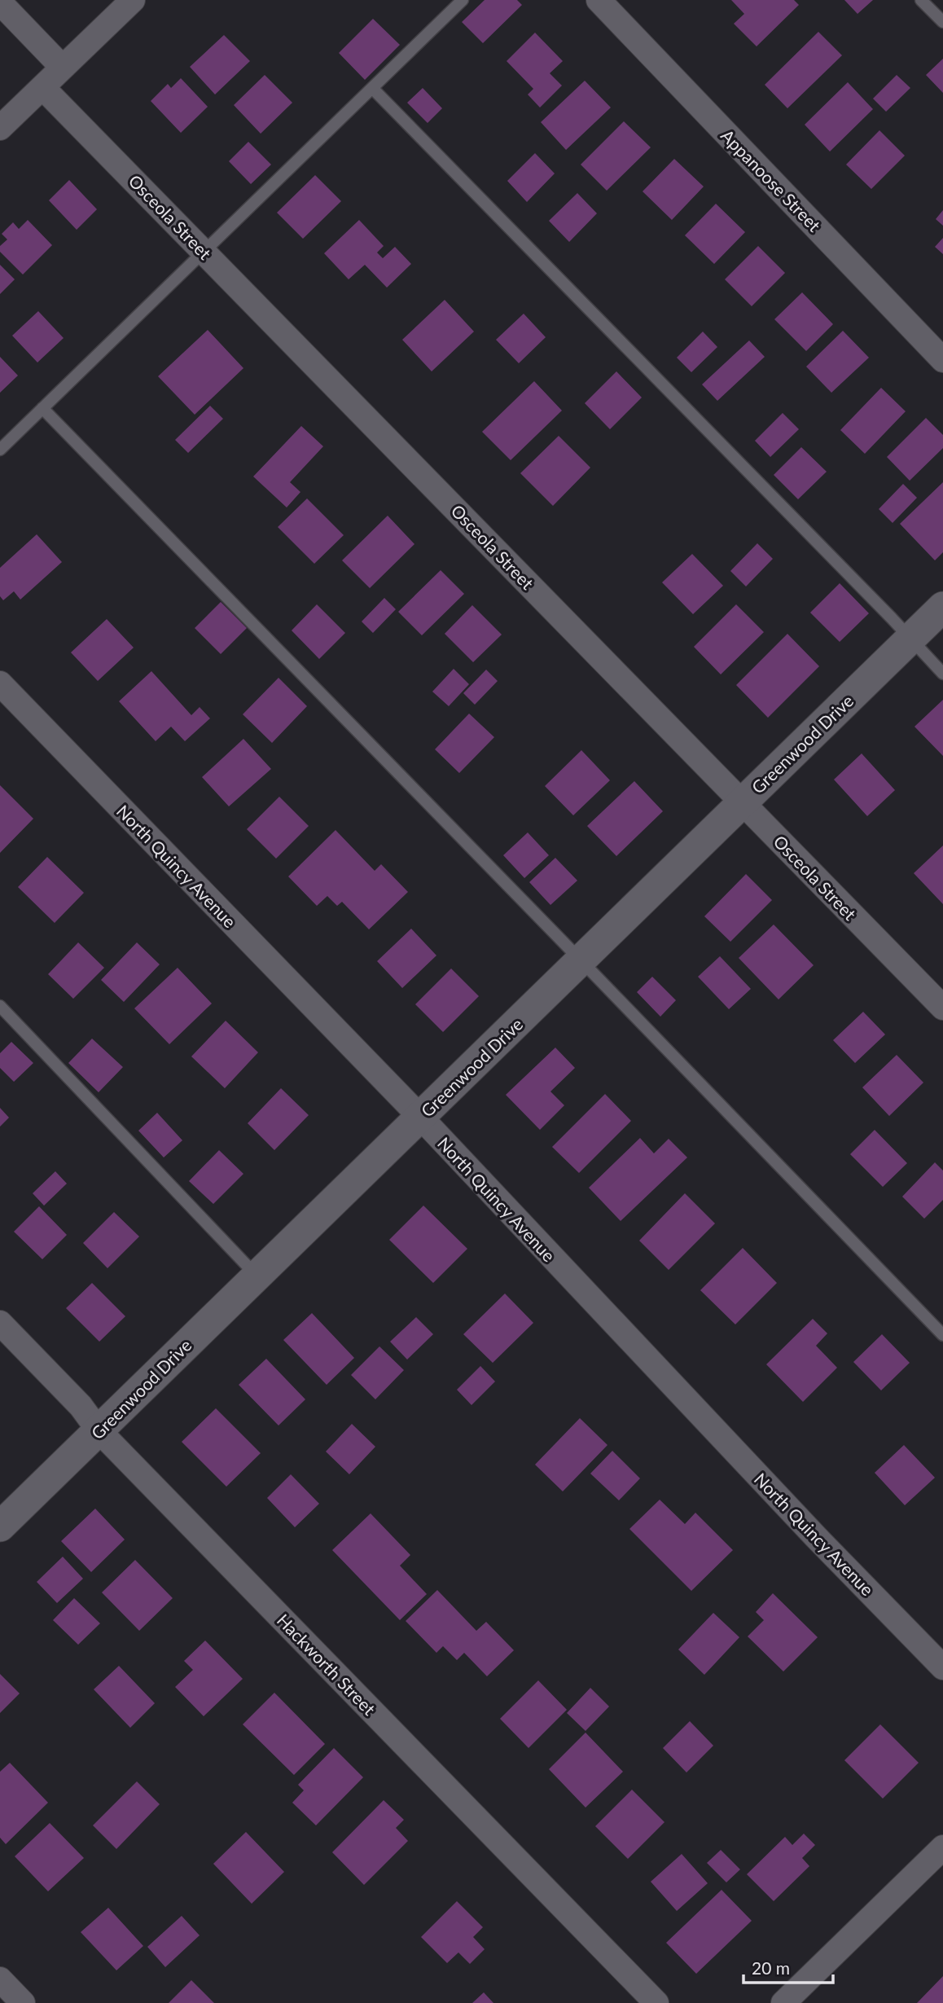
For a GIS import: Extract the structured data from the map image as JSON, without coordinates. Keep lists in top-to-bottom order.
{
  "streets": {
    "street": [
      "Appanoose Street",
      "Osceola Street",
      "Greenwood Drive",
      "North Quincy Avenue",
      "Hackworth Street"
    ]
  },
  "crossings": [
    ["Osceola Street", "Greenwood Drive"],
    ["Greenwood Drive", "North Quincy Avenue"],
    ["Greenwood Drive", "Hackworth Street"]
  ],
  "scale_bar": "20 m"
}
